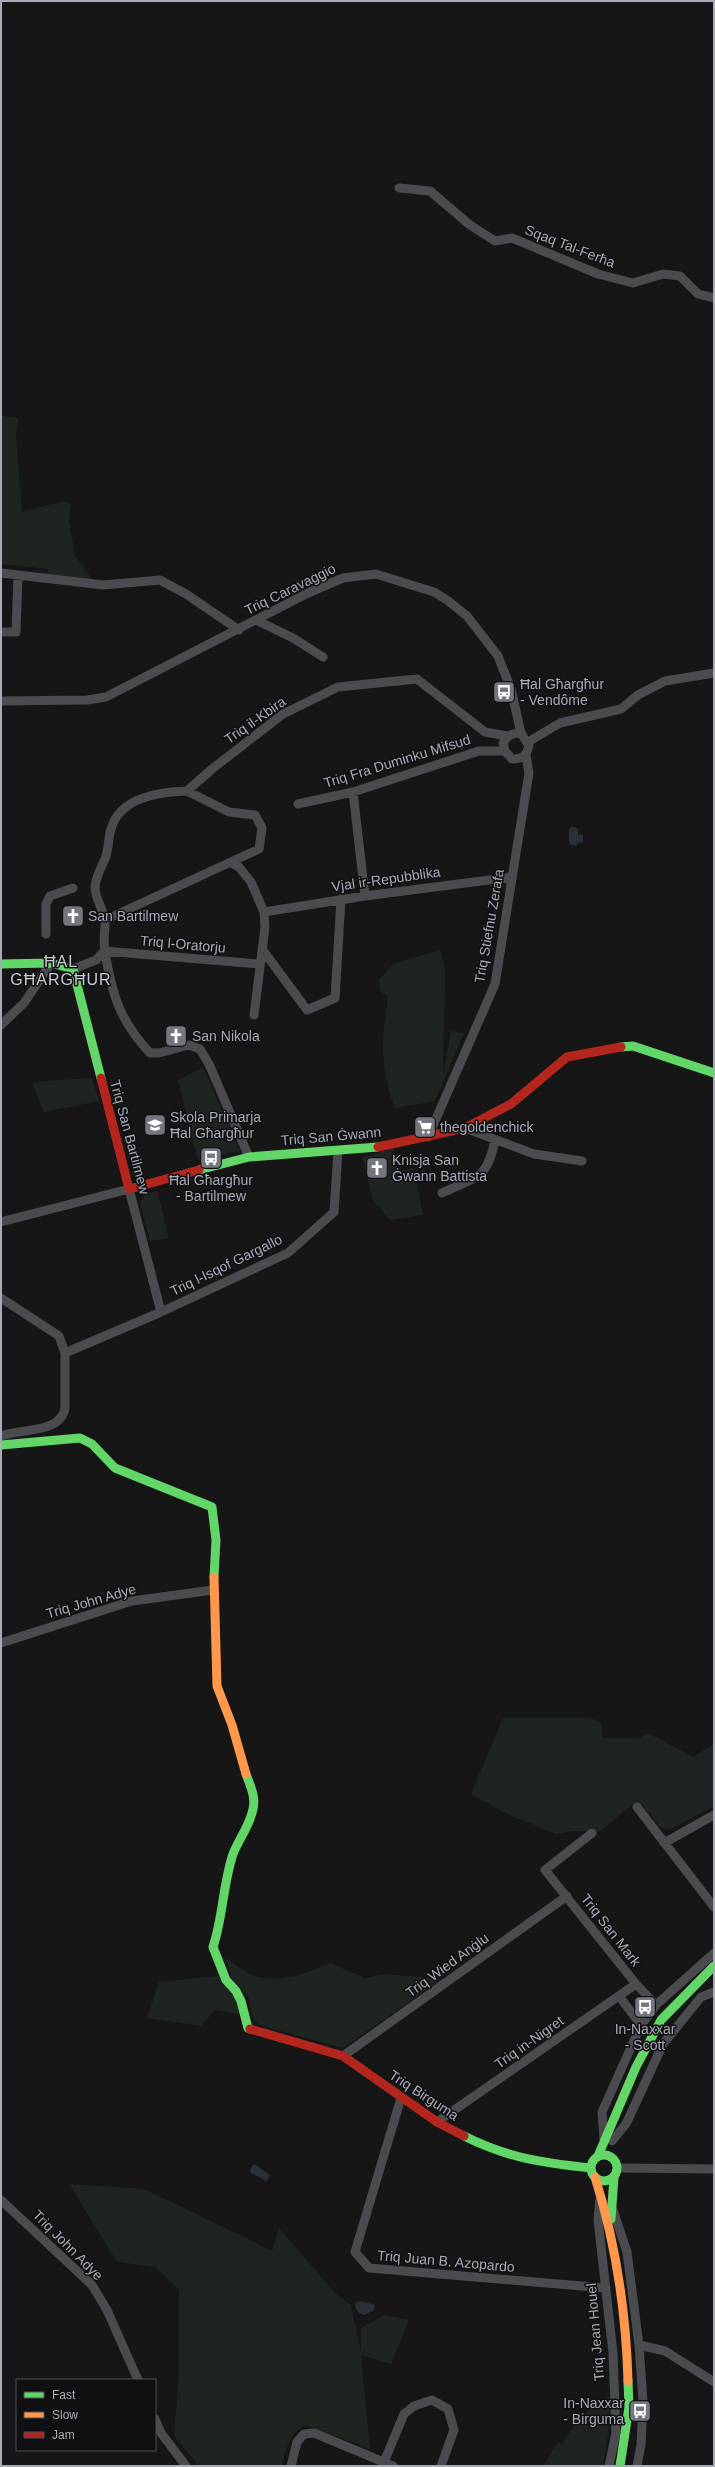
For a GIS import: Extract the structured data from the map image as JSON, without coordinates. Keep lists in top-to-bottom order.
{
  "streets": {
    "street": [
      "Sqaq Tal-Ferħa",
      "Triq Caravaggio",
      "Triq il-Kbira",
      "Triq Fra Duminku Mifsud",
      "Vjal ir-Repubblika",
      "Triq Stiefnu Zerafa",
      "Triq l-Oratorju",
      "Triq San Ġwann",
      "Triq San Bartilmew",
      "Triq l-Isqof Gargallo",
      "Triq John Adye",
      "Triq San Mark",
      "Triq Wied Anġlu",
      "Triq in-Nigret",
      "Triq Birguma",
      "Triq Juan B. Azopardo",
      "Triq Jean Houel"
    ]
  },
  "crossings": [
    ["Triq Caravaggio", "Triq il-Kbira"],
    ["Triq Caravaggio", "Triq Fra Duminku Mifsud"],
    ["Triq Caravaggio", "Triq Stiefnu Zerafa"],
    ["Triq il-Kbira", "Triq Fra Duminku Mifsud"],
    ["Triq il-Kbira", "Triq Stiefnu Zerafa"],
    ["Triq Fra Duminku Mifsud", "Triq Stiefnu Zerafa"],
    ["Vjal ir-Repubblika", "Triq Stiefnu Zerafa"],
    ["Triq Stiefnu Zerafa", "Triq San Ġwann"],
    ["Triq San Ġwann", "Triq San Bartilmew"],
    ["Triq San Ġwann", "Triq l-Isqof Gargallo"],
    ["Triq San Bartilmew", "Triq l-Isqof Gargallo"],
    ["Triq John Adye", "Triq Birguma"],
    ["Triq San Mark", "Triq Wied Anġlu"],
    ["Triq San Mark", "Triq in-Nigret"],
    ["Triq Wied Anġlu", "Triq Birguma"],
    ["Triq in-Nigret", "Triq Birguma"],
    ["Triq Birguma", "Triq Juan B. Azopardo"],
    ["Triq Birguma", "Triq Jean Houel"],
    ["Triq Juan B. Azopardo", "Triq Jean Houel"]
  ],
  "districts": ["ĦAL GĦARGĦUR"],
  "places": {
    "bus stop": [
      "Ħal Għargħur - Vendôme",
      "Ħal Għargħur - Bartilmew",
      "In-Naxxar - Scott",
      "In-Naxxar - Birguma"
    ],
    "church": ["San Bartilmew", "San Nikola", "Knisja San Ġwann Battista"],
    "school or university": ["Skola Primarja Ħal Għargħur"],
    "supermarket": ["thegoldenchick"]
  },
  "legend": ["Fast", "Slow", "Jam"]
}
